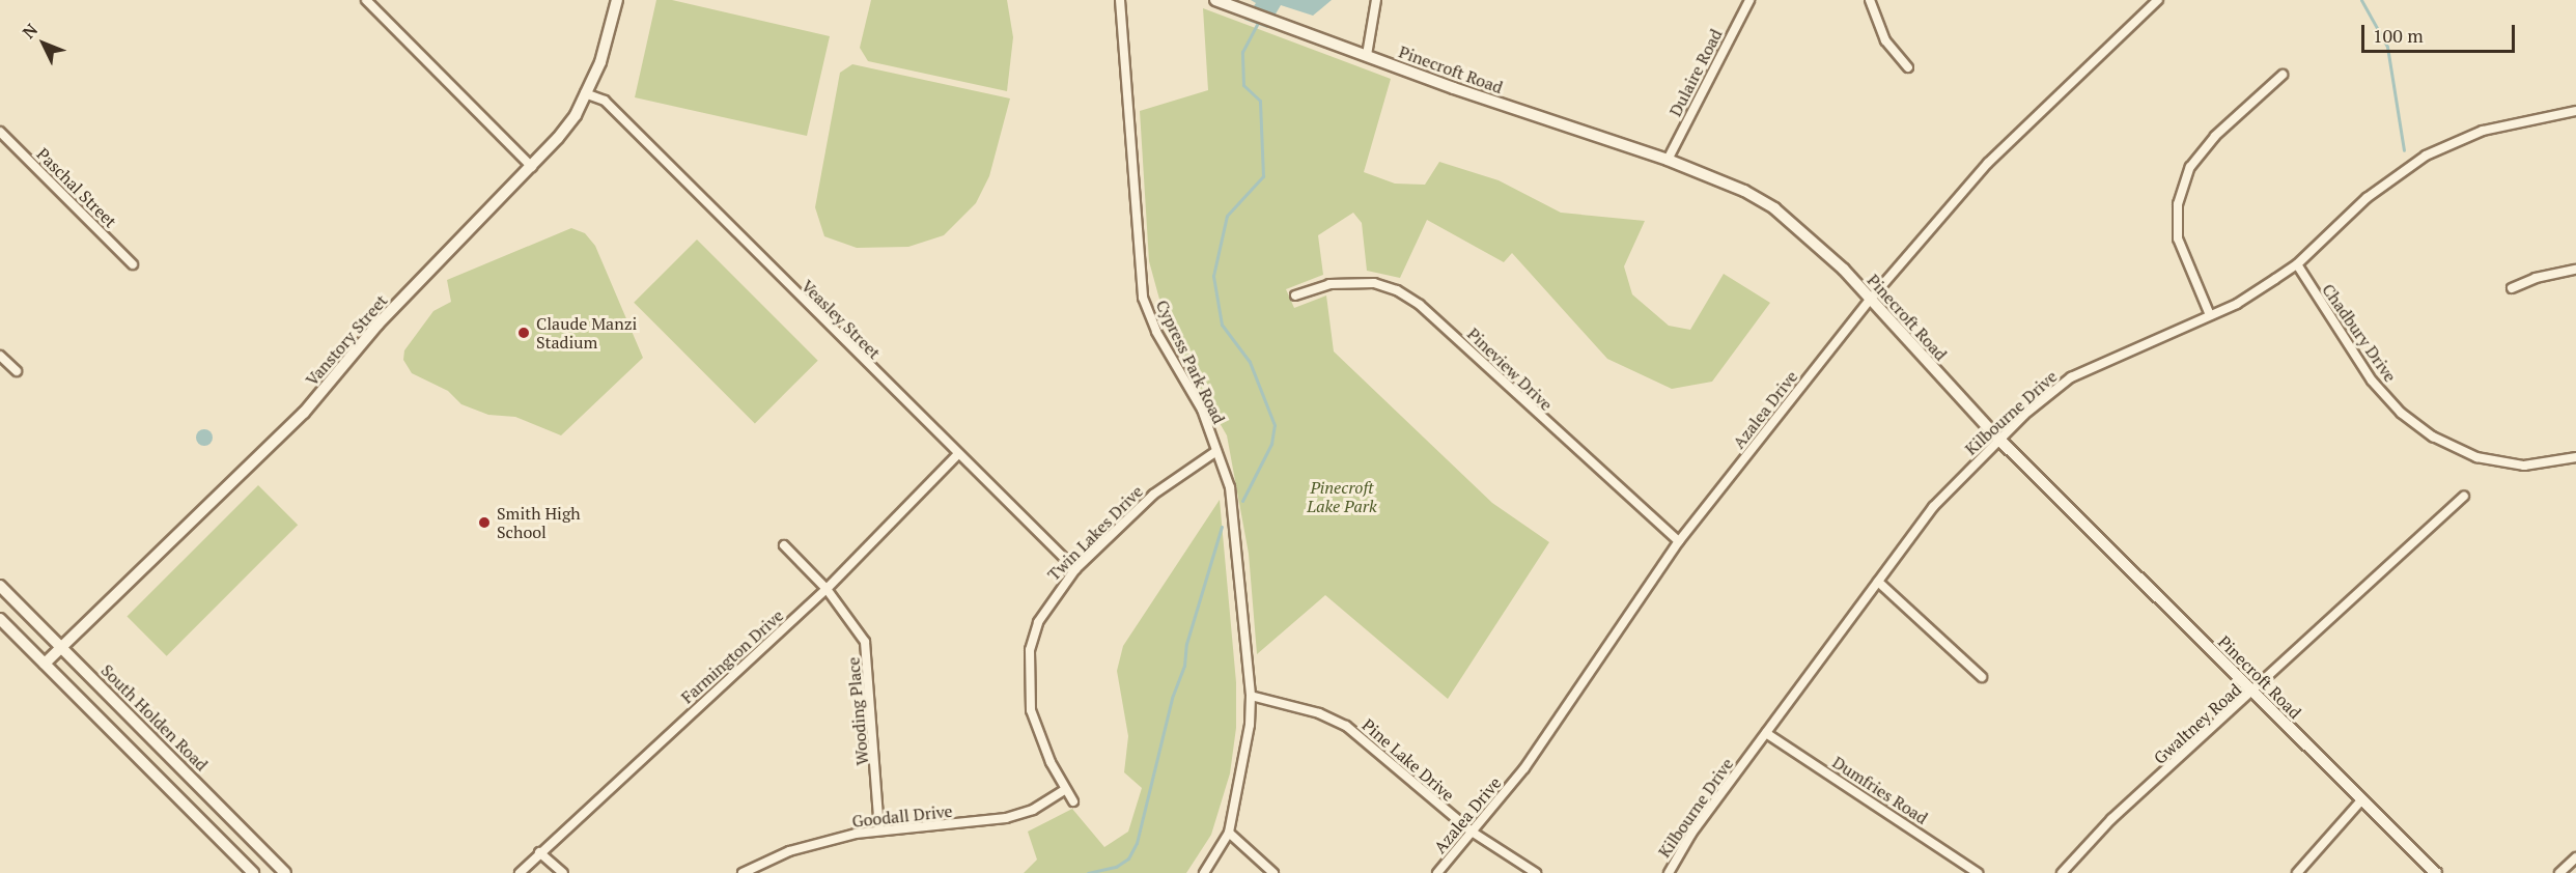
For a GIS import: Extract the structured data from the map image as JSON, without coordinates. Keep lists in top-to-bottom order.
{
  "streets": {
    "street": [
      "Pinecroft Road",
      "Dulaire Road",
      "Paschal Street",
      "Veasley Street",
      "Chadbury Drive",
      "Vanstory Street",
      "Cypress Park Road",
      "Pineview Drive",
      "Azalea Drive",
      "Kilbourne Drive",
      "Twin Lakes Drive",
      "Farmington Drive",
      "Wooding Place",
      "South Holden Road",
      "Gwaltney Road",
      "Pine Lake Drive",
      "Dumfries Road",
      "Goodall Drive"
    ]
  },
  "crossings": [
    ["Pinecroft Road", "Dulaire Road"],
    ["Pinecroft Road", "Azalea Drive"],
    ["Pinecroft Road", "Kilbourne Drive"],
    ["Pinecroft Road", "Gwaltney Road"],
    ["Veasley Street", "Vanstory Street"],
    ["Veasley Street", "Twin Lakes Drive"],
    ["Veasley Street", "Farmington Drive"],
    ["Chadbury Drive", "Kilbourne Drive"],
    ["Vanstory Street", "South Holden Road"],
    ["Cypress Park Road", "Twin Lakes Drive"],
    ["Cypress Park Road", "Pine Lake Drive"],
    ["Pineview Drive", "Azalea Drive"],
    ["Azalea Drive", "Pine Lake Drive"],
    ["Kilbourne Drive", "Dumfries Road"],
    ["Twin Lakes Drive", "Goodall Drive"],
    ["Farmington Drive", "Wooding Place"],
    ["Wooding Place", "Goodall Drive"]
  ],
  "parks": ["Pinecroft Lake Park"],
  "places": ["Claude Manzi Stadium", "Smith High School"],
  "scale_bar": "100 m",
  "north": "top left"
}
